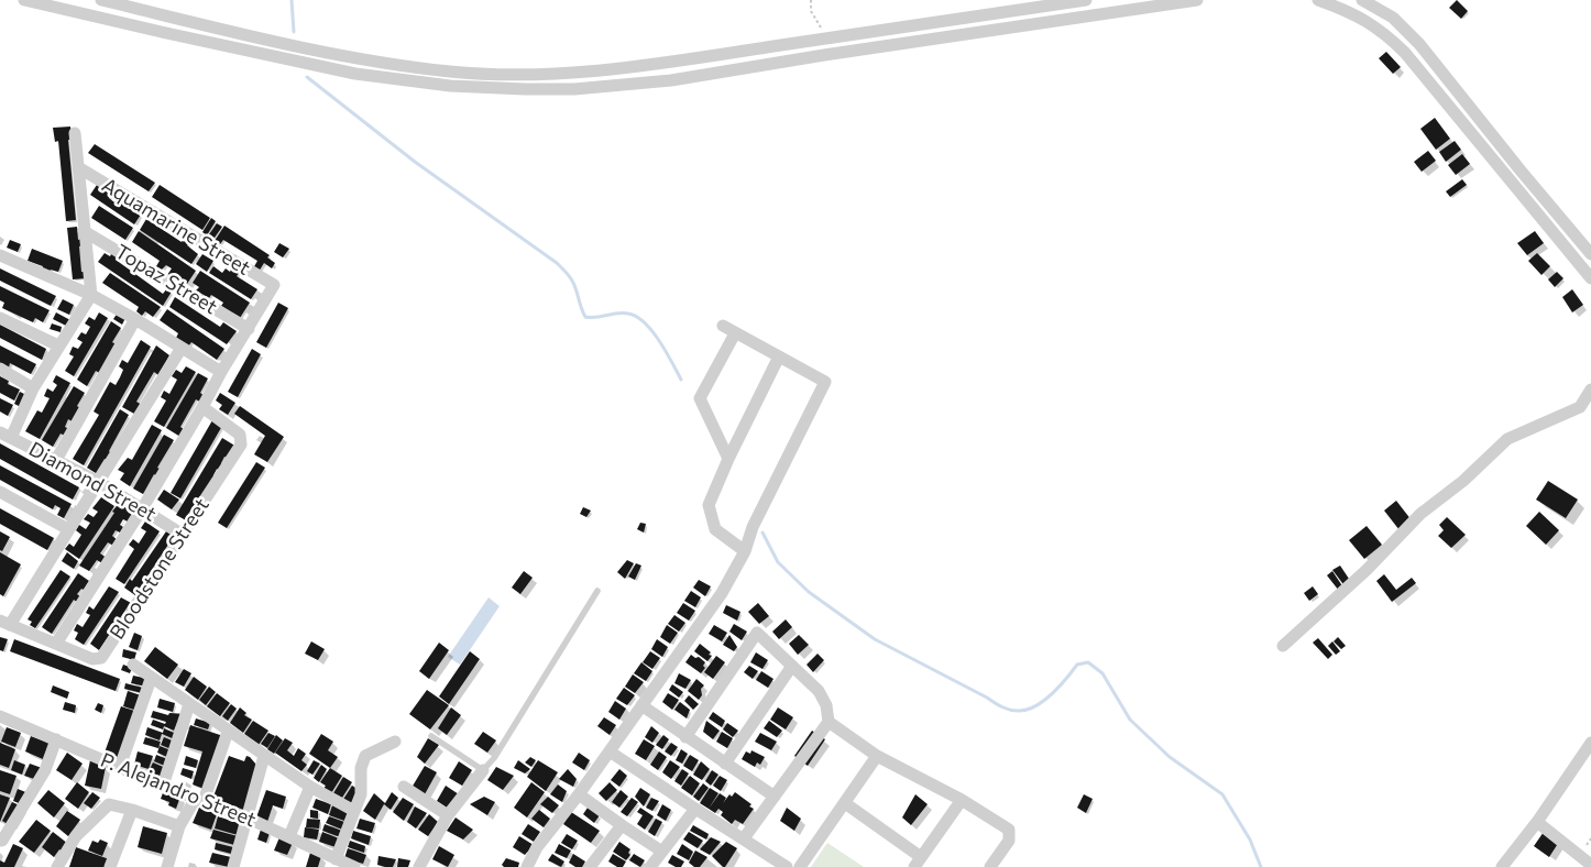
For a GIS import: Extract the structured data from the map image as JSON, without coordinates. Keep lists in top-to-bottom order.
{
  "streets": {
    "street": [
      "Aquamarine Street",
      "Topaz Street",
      "Diamond Street",
      "Bloodstone Street",
      "P. Alejandro Street"
    ]
  },
  "crossings": [
    ["Aquamarine Street", "Topaz Street"],
    ["Diamond Street", "Bloodstone Street"]
  ]
}
